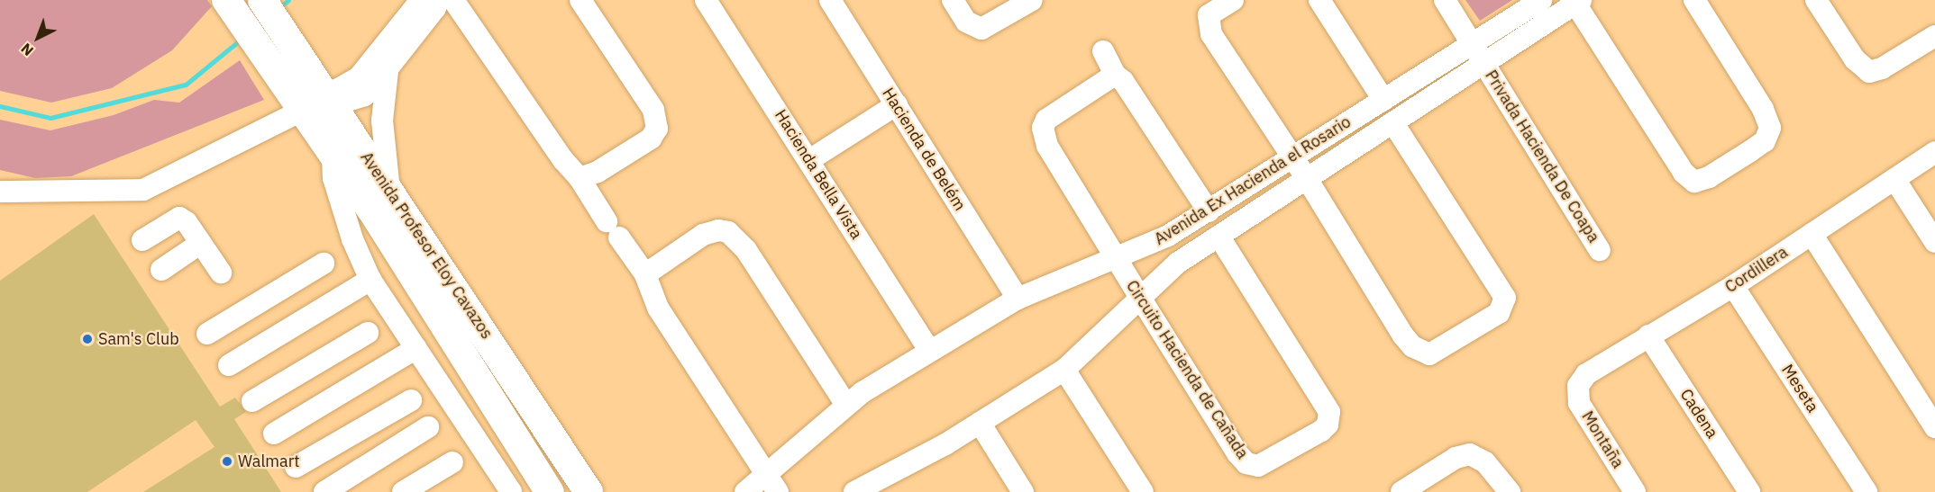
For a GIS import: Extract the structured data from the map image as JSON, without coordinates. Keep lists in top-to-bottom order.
{
  "streets": {
    "main road": ["Avenida Profesor Eloy Cavazos"],
    "street": [
      "Hacienda de Belém",
      "Privada Hacienda De Coapa",
      "Hacienda Bella Vista",
      "Avenida Ex Hacienda el Rosario",
      "Cordillera",
      "Circuito Hacienda de Cañada",
      "Meseta",
      "Cadena",
      "Montaña"
    ]
  },
  "crossings": [
    ["Hacienda de Belém", "Avenida Ex Hacienda el Rosario"],
    ["Privada Hacienda De Coapa", "Avenida Ex Hacienda el Rosario"],
    ["Hacienda Bella Vista", "Avenida Ex Hacienda el Rosario"],
    ["Avenida Ex Hacienda el Rosario", "Circuito Hacienda de Cañada"],
    ["Cordillera", "Meseta"],
    ["Cordillera", "Cadena"],
    ["Cordillera", "Montaña"]
  ],
  "places": ["Sam's Club", "Walmart"],
  "north": "bottom left"
}
